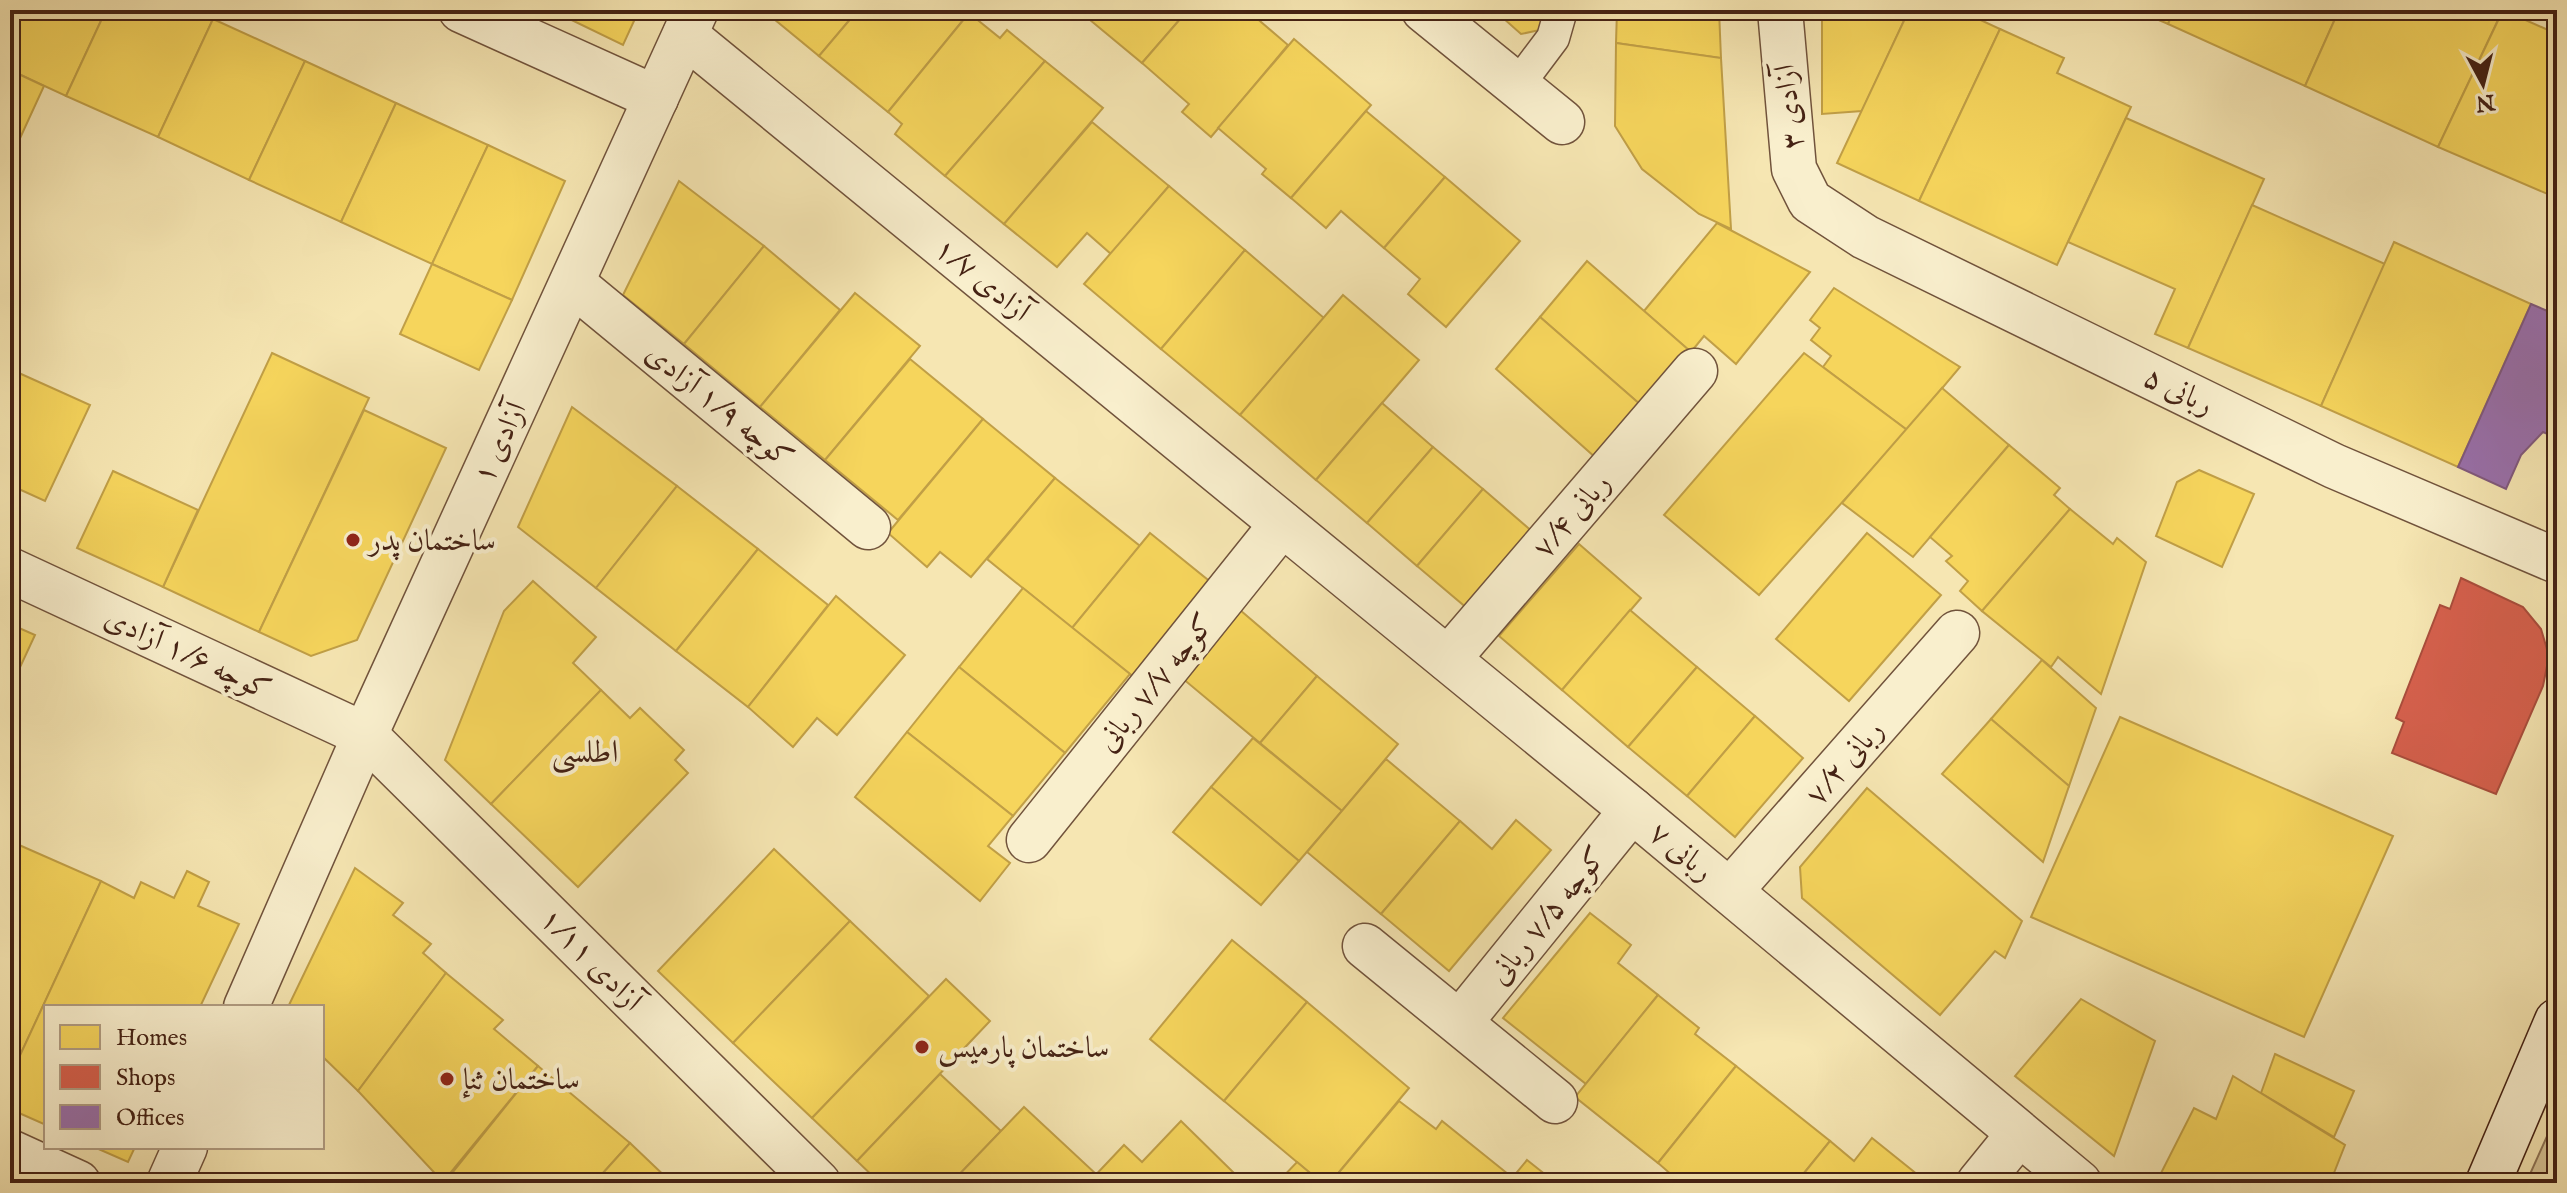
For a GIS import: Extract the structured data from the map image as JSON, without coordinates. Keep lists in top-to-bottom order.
{
  "streets": {
    "street": [
      "۳ آزادی",
      "آزادی ۱/۷",
      "ربانی ۵",
      "کوچه ۱/۹ آزادی",
      "آزادی ۱",
      "ربانی ۷/۴",
      "کوچه ۱/۶ آزادی",
      "کوچه ۷/۷ ربانی",
      "ربانی ۷/۲",
      "ربانی ۷",
      "کوچه ۷/۵ ربانی",
      "آزادی ۱/۱۱"
    ]
  },
  "crossings": [
    ["۳ آزادی", "ربانی ۵"],
    ["آزادی ۱/۷", "آزادی ۱"],
    ["آزادی ۱/۷", "کوچه ۷/۷ ربانی"],
    ["آزادی ۱/۷", "ربانی ۷"],
    ["کوچه ۱/۹ آزادی", "آزادی ۱"],
    ["آزادی ۱", "کوچه ۱/۶ آزادی"],
    ["آزادی ۱", "آزادی ۱/۱۱"],
    ["ربانی ۷/۴", "ربانی ۷"],
    ["کوچه ۱/۶ آزادی", "آزادی ۱/۱۱"],
    ["کوچه ۷/۷ ربانی", "ربانی ۷"],
    ["ربانی ۷/۲", "ربانی ۷"],
    ["ربانی ۷", "کوچه ۷/۵ ربانی"]
  ],
  "districts": ["اطلسی"],
  "places": ["ساختمان پدر", "ساختمان پارمیس", "ساختمان ثنإ"],
  "legend": ["Homes", "Shops", "Offices"],
  "north": "bottom"
}
